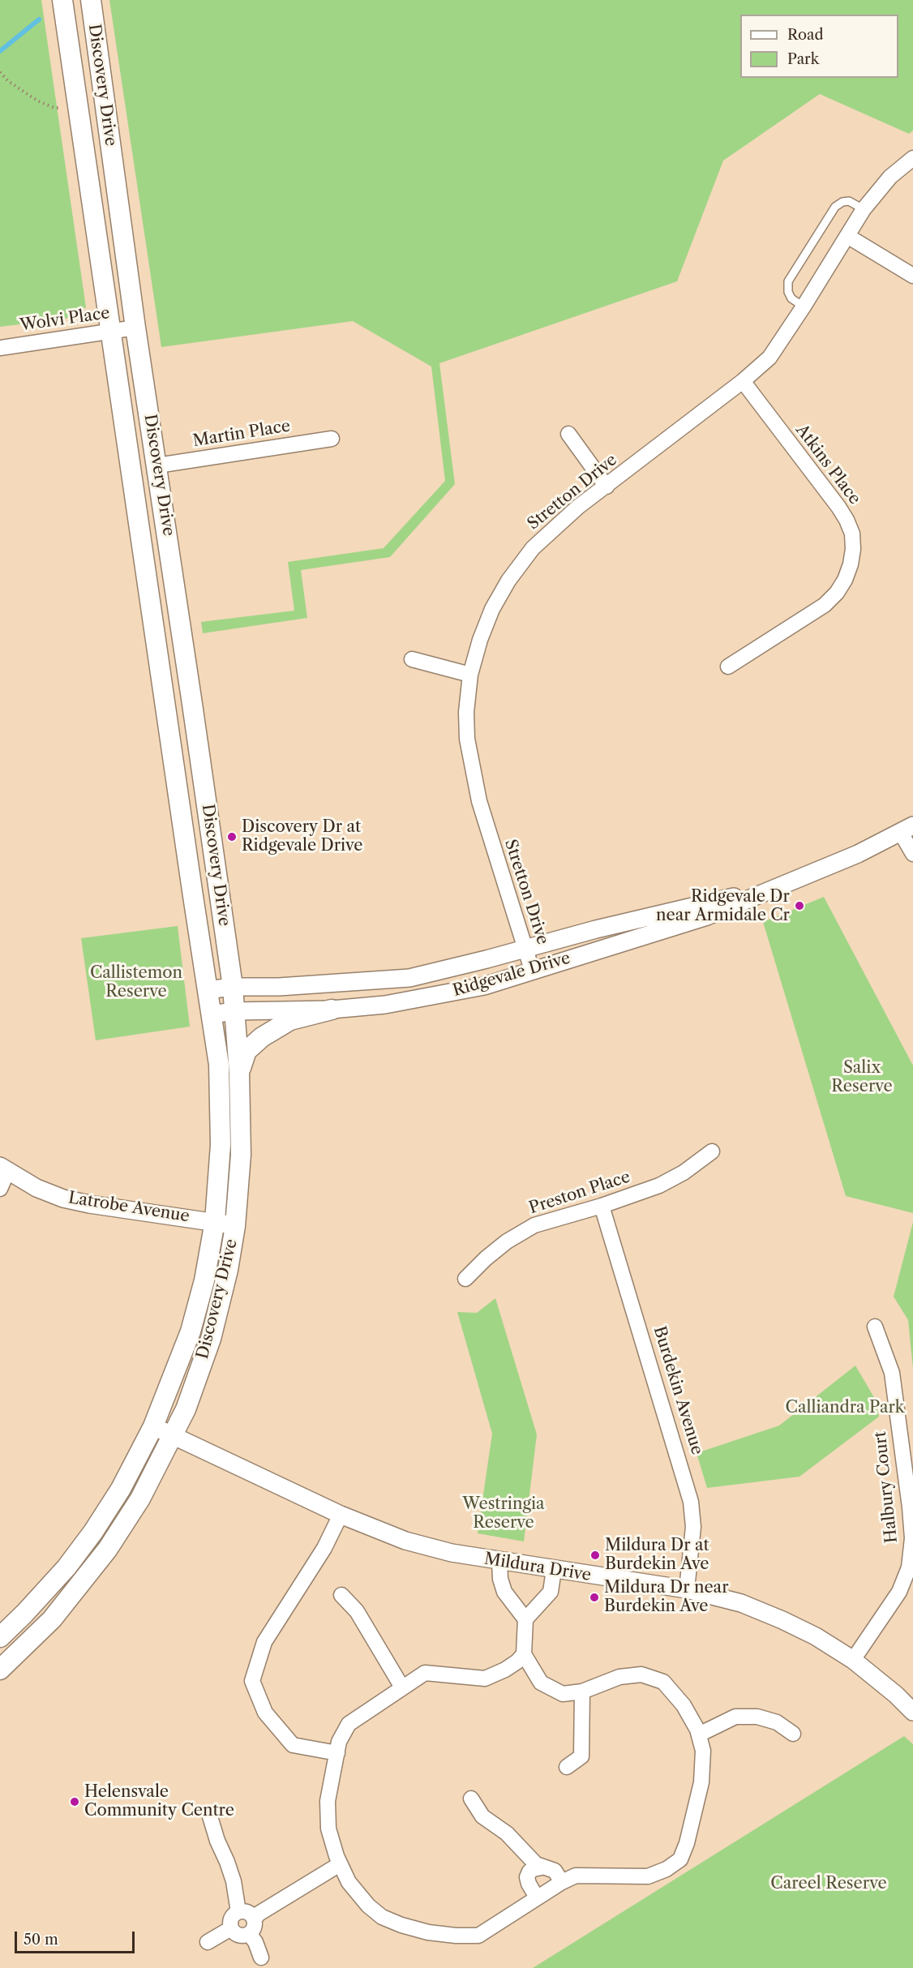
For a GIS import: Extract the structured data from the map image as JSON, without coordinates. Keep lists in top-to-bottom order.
{
  "streets": {
    "main road": ["Discovery Drive"],
    "street": [
      "Wolvi Place",
      "Martin Place",
      "Atkins Place",
      "Stretton Drive",
      "Ridgevale Drive",
      "Preston Place",
      "Latrobe Avenue",
      "Burdekin Avenue",
      "Halbury Court",
      "Mildura Drive"
    ]
  },
  "crossings": [
    ["Discovery Drive", "Wolvi Place"],
    ["Discovery Drive", "Martin Place"],
    ["Discovery Drive", "Ridgevale Drive"],
    ["Discovery Drive", "Latrobe Avenue"],
    ["Discovery Drive", "Mildura Drive"],
    ["Atkins Place", "Stretton Drive"],
    ["Stretton Drive", "Ridgevale Drive"],
    ["Preston Place", "Burdekin Avenue"],
    ["Burdekin Avenue", "Mildura Drive"],
    ["Halbury Court", "Mildura Drive"]
  ],
  "parks": [
    "Callistemon Reserve",
    "Salix Reserve",
    "Calliandra Park",
    "Westringia Reserve",
    "Careel Reserve"
  ],
  "places": [
    "Discovery Dr at Ridgevale Drive",
    "Ridgevale Dr near Armidale Cr",
    "Mildura Dr at Burdekin Ave",
    "Mildura Dr near Burdekin Ave",
    "Helensvale Community Centre"
  ],
  "legend": ["Road", "Park"],
  "scale_bar": "50 m"
}
